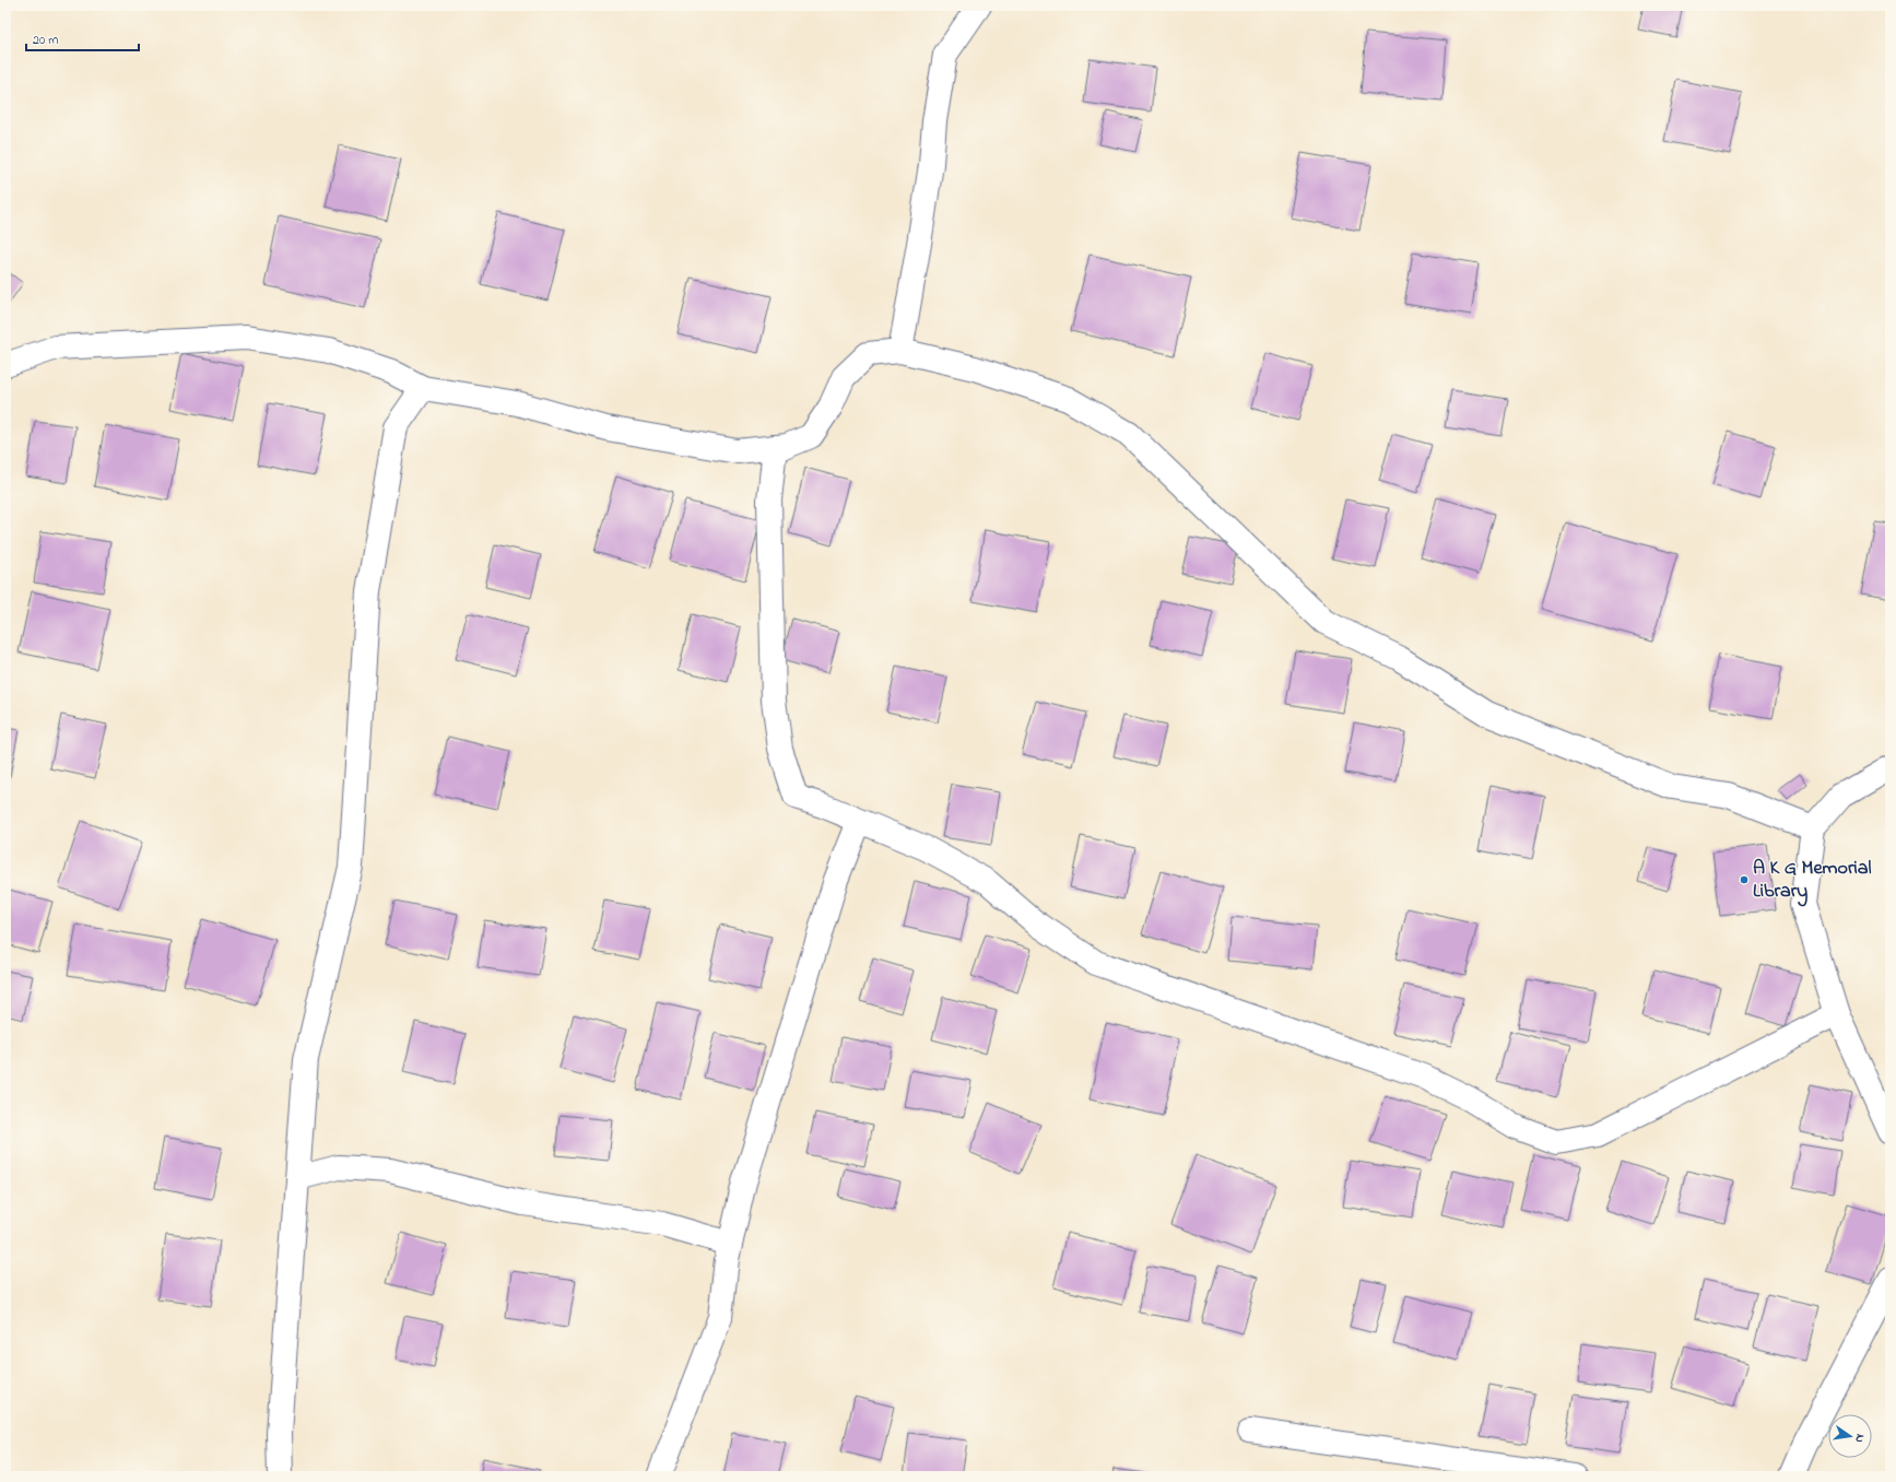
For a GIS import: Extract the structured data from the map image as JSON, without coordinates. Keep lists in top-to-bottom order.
{
  "places": ["A K G Memorial Library"],
  "scale_bar": "20 m",
  "north": "right"
}
